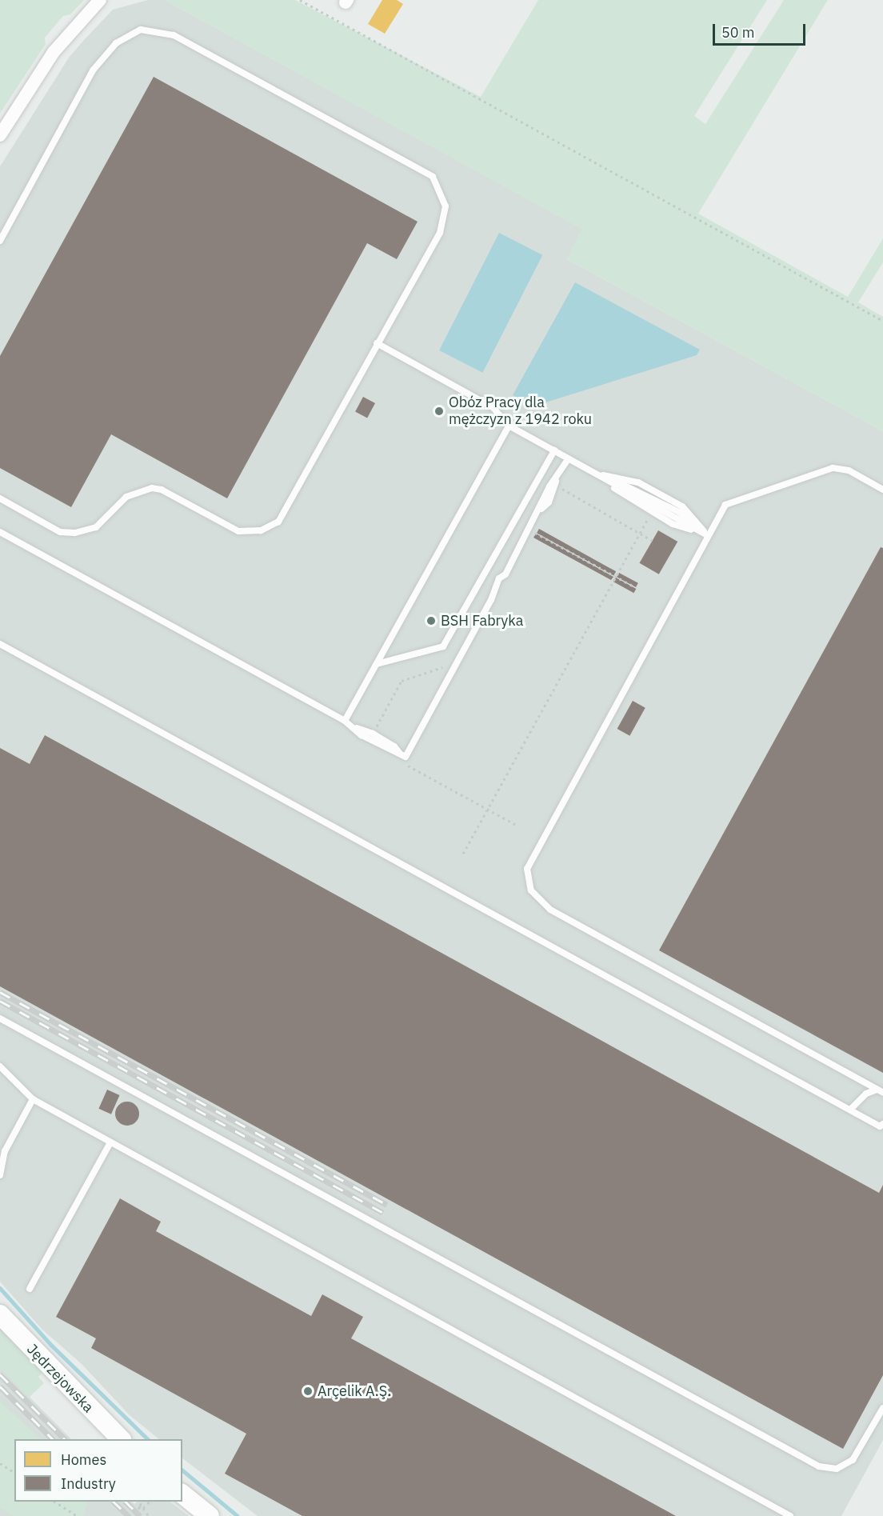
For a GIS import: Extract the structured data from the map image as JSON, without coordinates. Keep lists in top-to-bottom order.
{
  "streets": {
    "street": ["Jędrzejowska"]
  },
  "places": ["Obóz Pracy dla mężczyzn z 1942 roku", "BSH Fabryka", "Arçelik A.Ş."],
  "legend": ["Homes", "Industry"],
  "scale_bar": "50 m"
}
